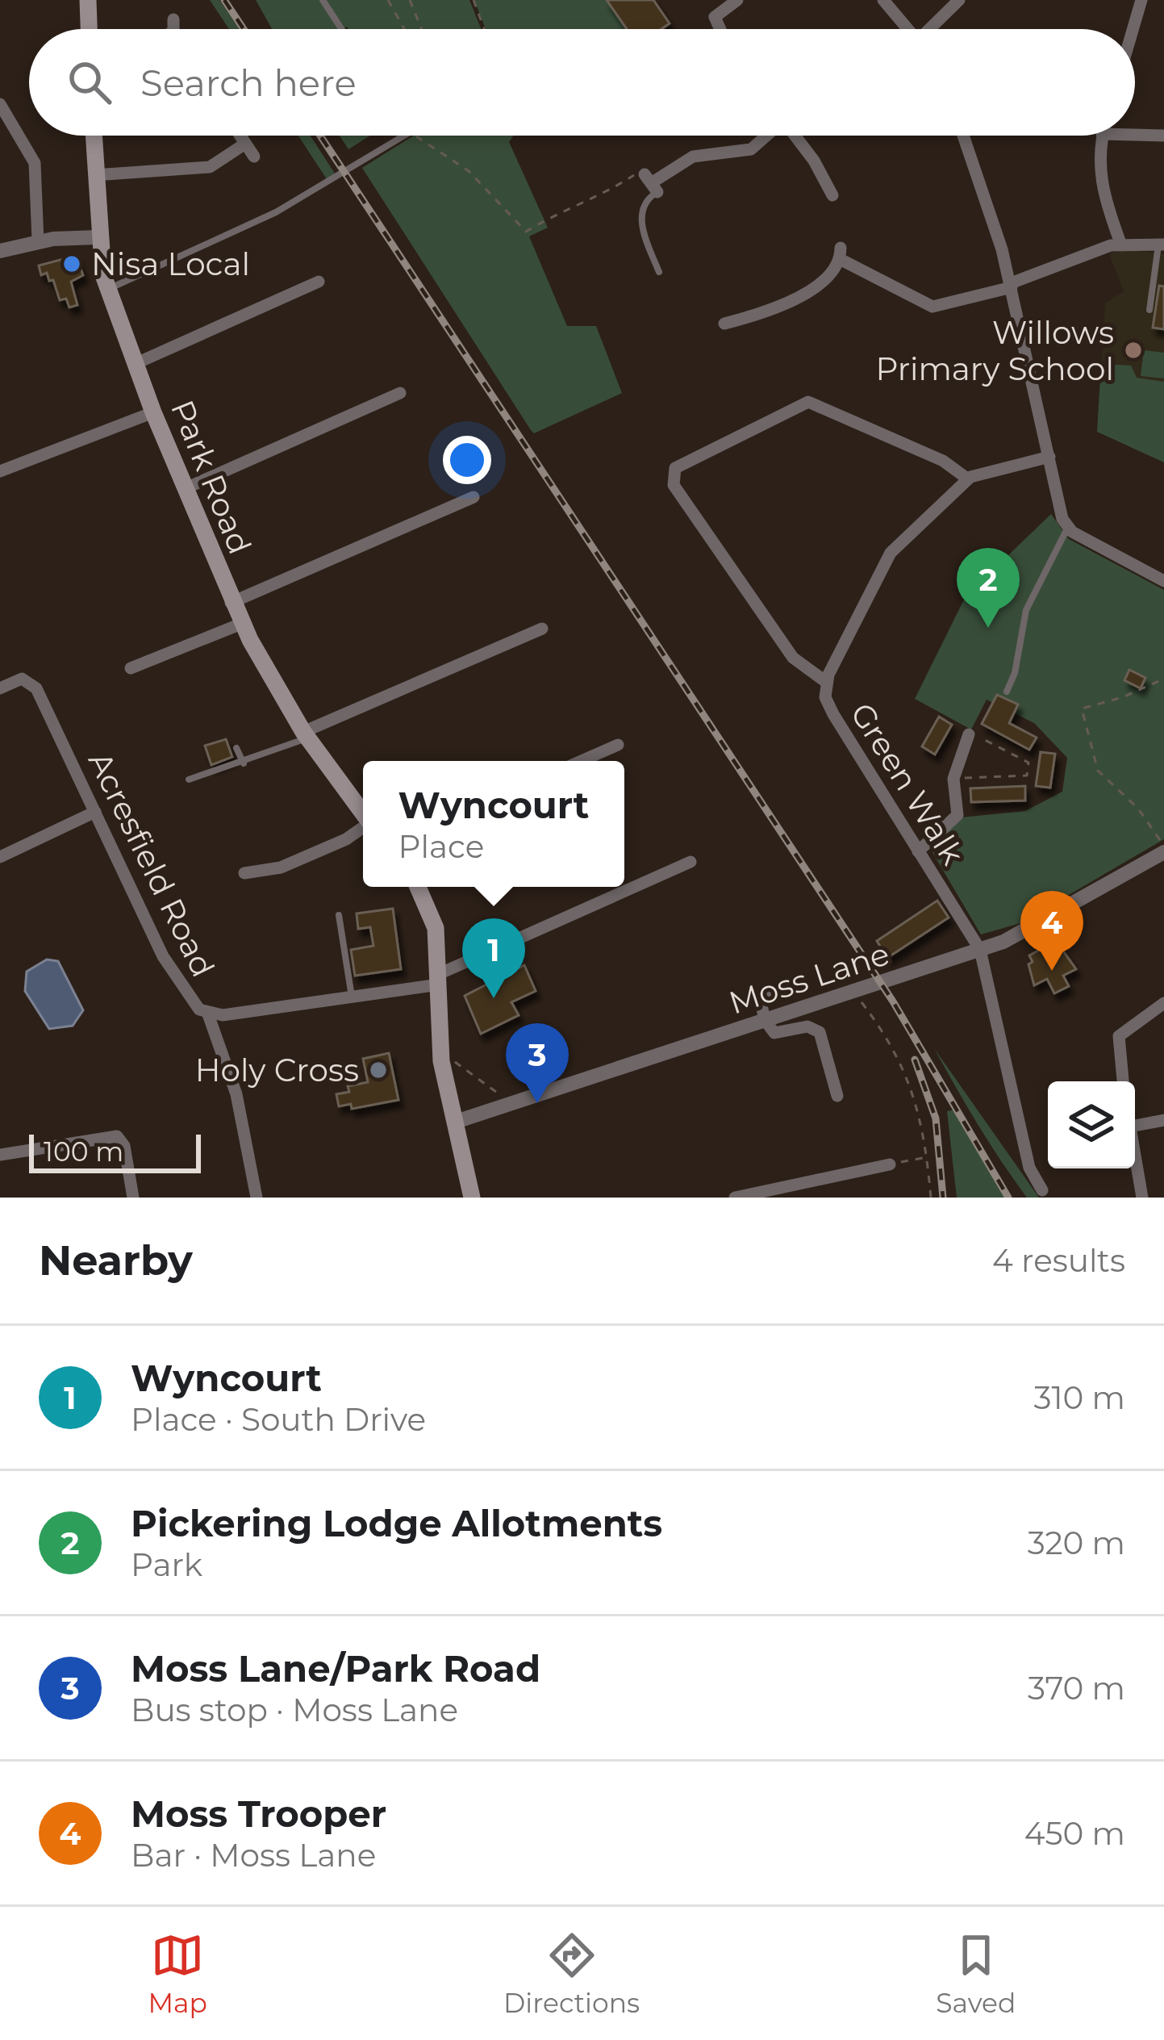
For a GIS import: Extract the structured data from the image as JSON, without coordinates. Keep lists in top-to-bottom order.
{
  "streets": {
    "main road": ["Park Road"],
    "street": ["Green Walk", "Acresfield Road", "Moss Lane"]
  },
  "crossings": [
    ["Green Walk", "Moss Lane"]
  ],
  "places": ["Nisa Local", "Willows Primary School", "Holy Cross"],
  "scale_bar": "100 m",
  "page": {
    "search": "Search here",
    "pins": [
      "2",
      "4",
      "1",
      "3"
    ],
    "popup": ["Wyncourt", "Place"],
    "scale": "100 m",
    "heading": ["Nearby", "4 results"],
    "list": [
      {
        "mark": "1",
        "name": "Wyncourt",
        "note": "Place · South Drive",
        "value": "310 m"
      },
      {
        "mark": "2",
        "name": "Pickering Lodge Allotments",
        "note": "Park",
        "value": "320 m"
      },
      {
        "mark": "3",
        "name": "Moss Lane/Park Road",
        "note": "Bus stop · Moss Lane",
        "value": "370 m"
      },
      {
        "mark": "4",
        "name": "Moss Trooper",
        "note": "Bar · Moss Lane",
        "value": "450 m"
      }
    ],
    "nav": ["Map", "Directions", "Saved"]
  }
}
